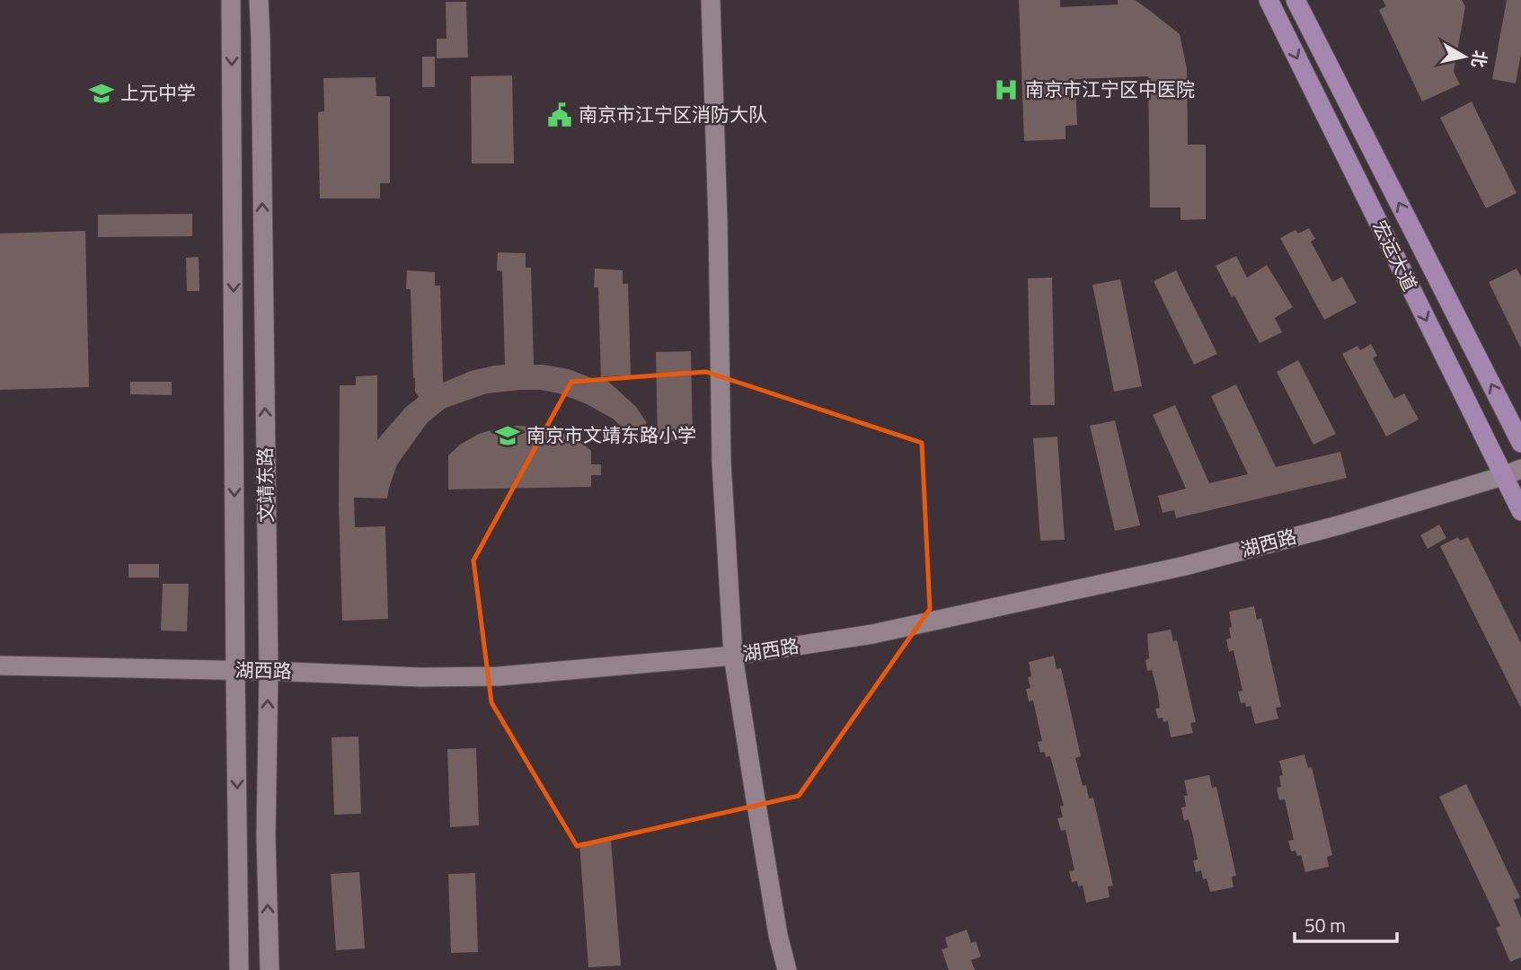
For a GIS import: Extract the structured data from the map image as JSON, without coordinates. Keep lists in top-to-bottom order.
{
  "streets": {
    "main road": ["宏运大道", "文靖东路", "湖西路"]
  },
  "crossings": [
    ["宏运大道", "湖西路"],
    ["文靖东路", "湖西路"]
  ],
  "places": {
    "hospital": ["南京市江宁区中医院"],
    "school or university": ["上元中学", "南京市文靖东路小学"],
    "public building": ["南京市江宁区消防大队"]
  },
  "scale_bar": "50 m",
  "north": "right"
}
